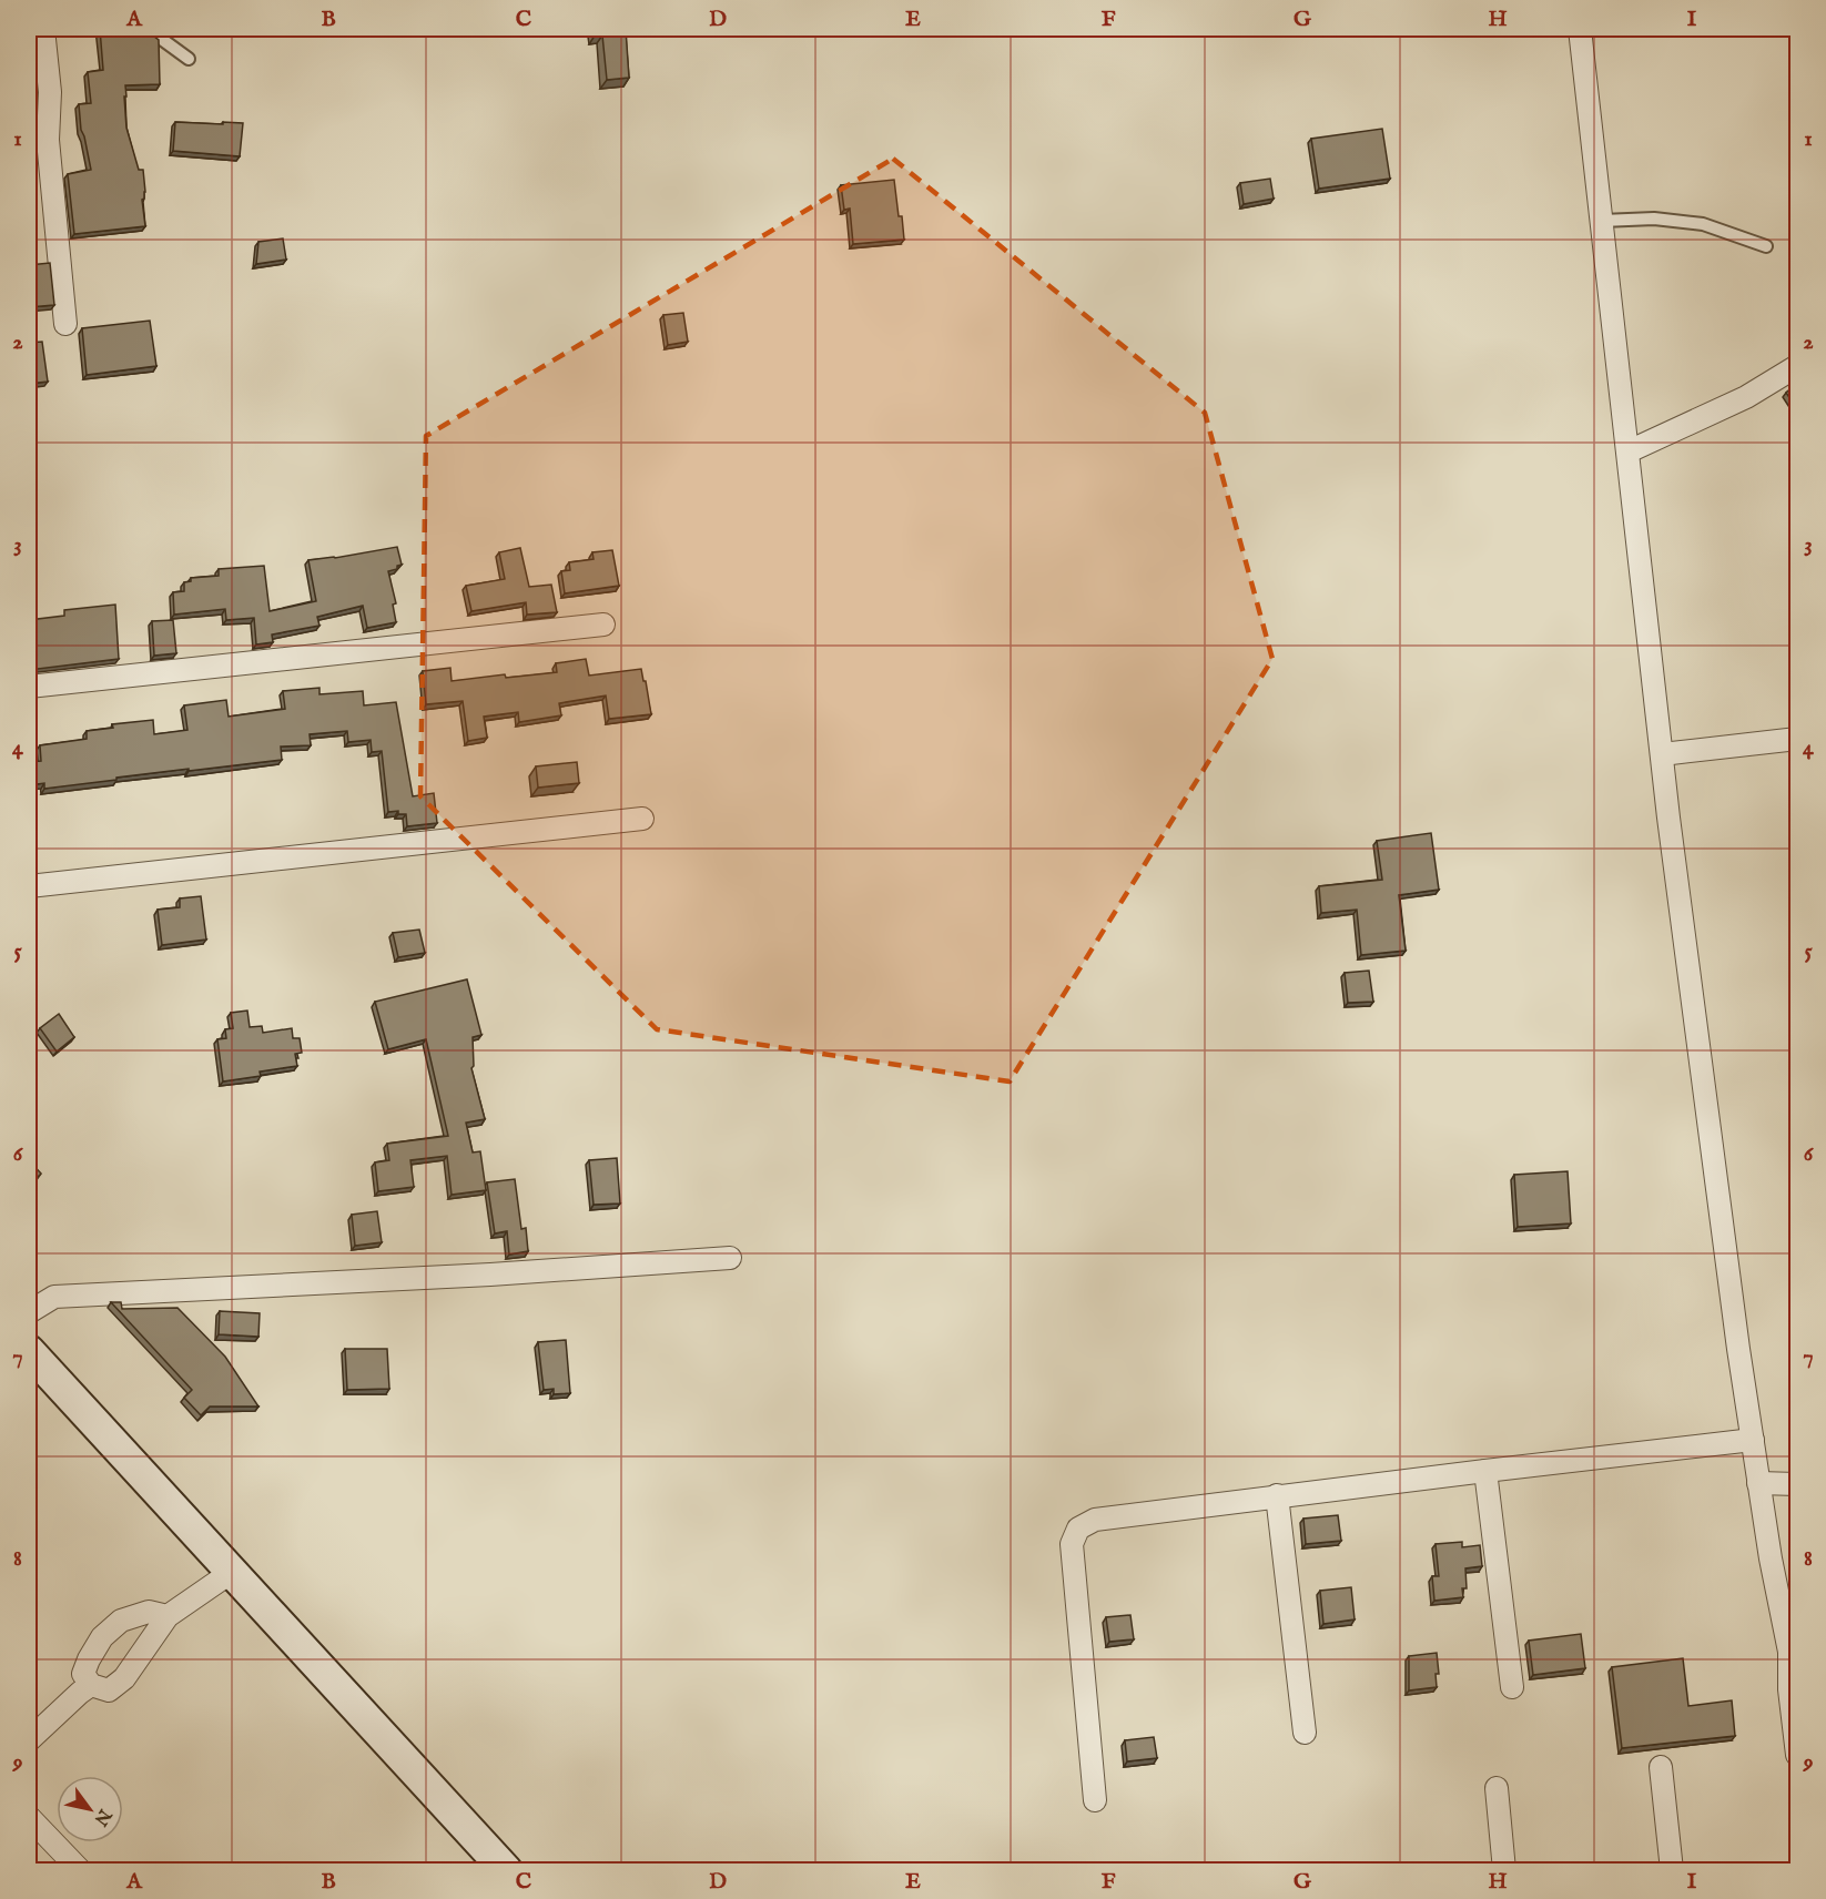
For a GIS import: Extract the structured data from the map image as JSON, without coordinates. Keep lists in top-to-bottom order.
{
  "north": "bottom right",
  "grid": {
    "columns": [
      "A",
      "B",
      "C",
      "D",
      "E",
      "F",
      "G",
      "H",
      "I"
    ],
    "rows": [
      "1",
      "2",
      "3",
      "4",
      "5",
      "6",
      "7",
      "8",
      "9"
    ]
  }
}
